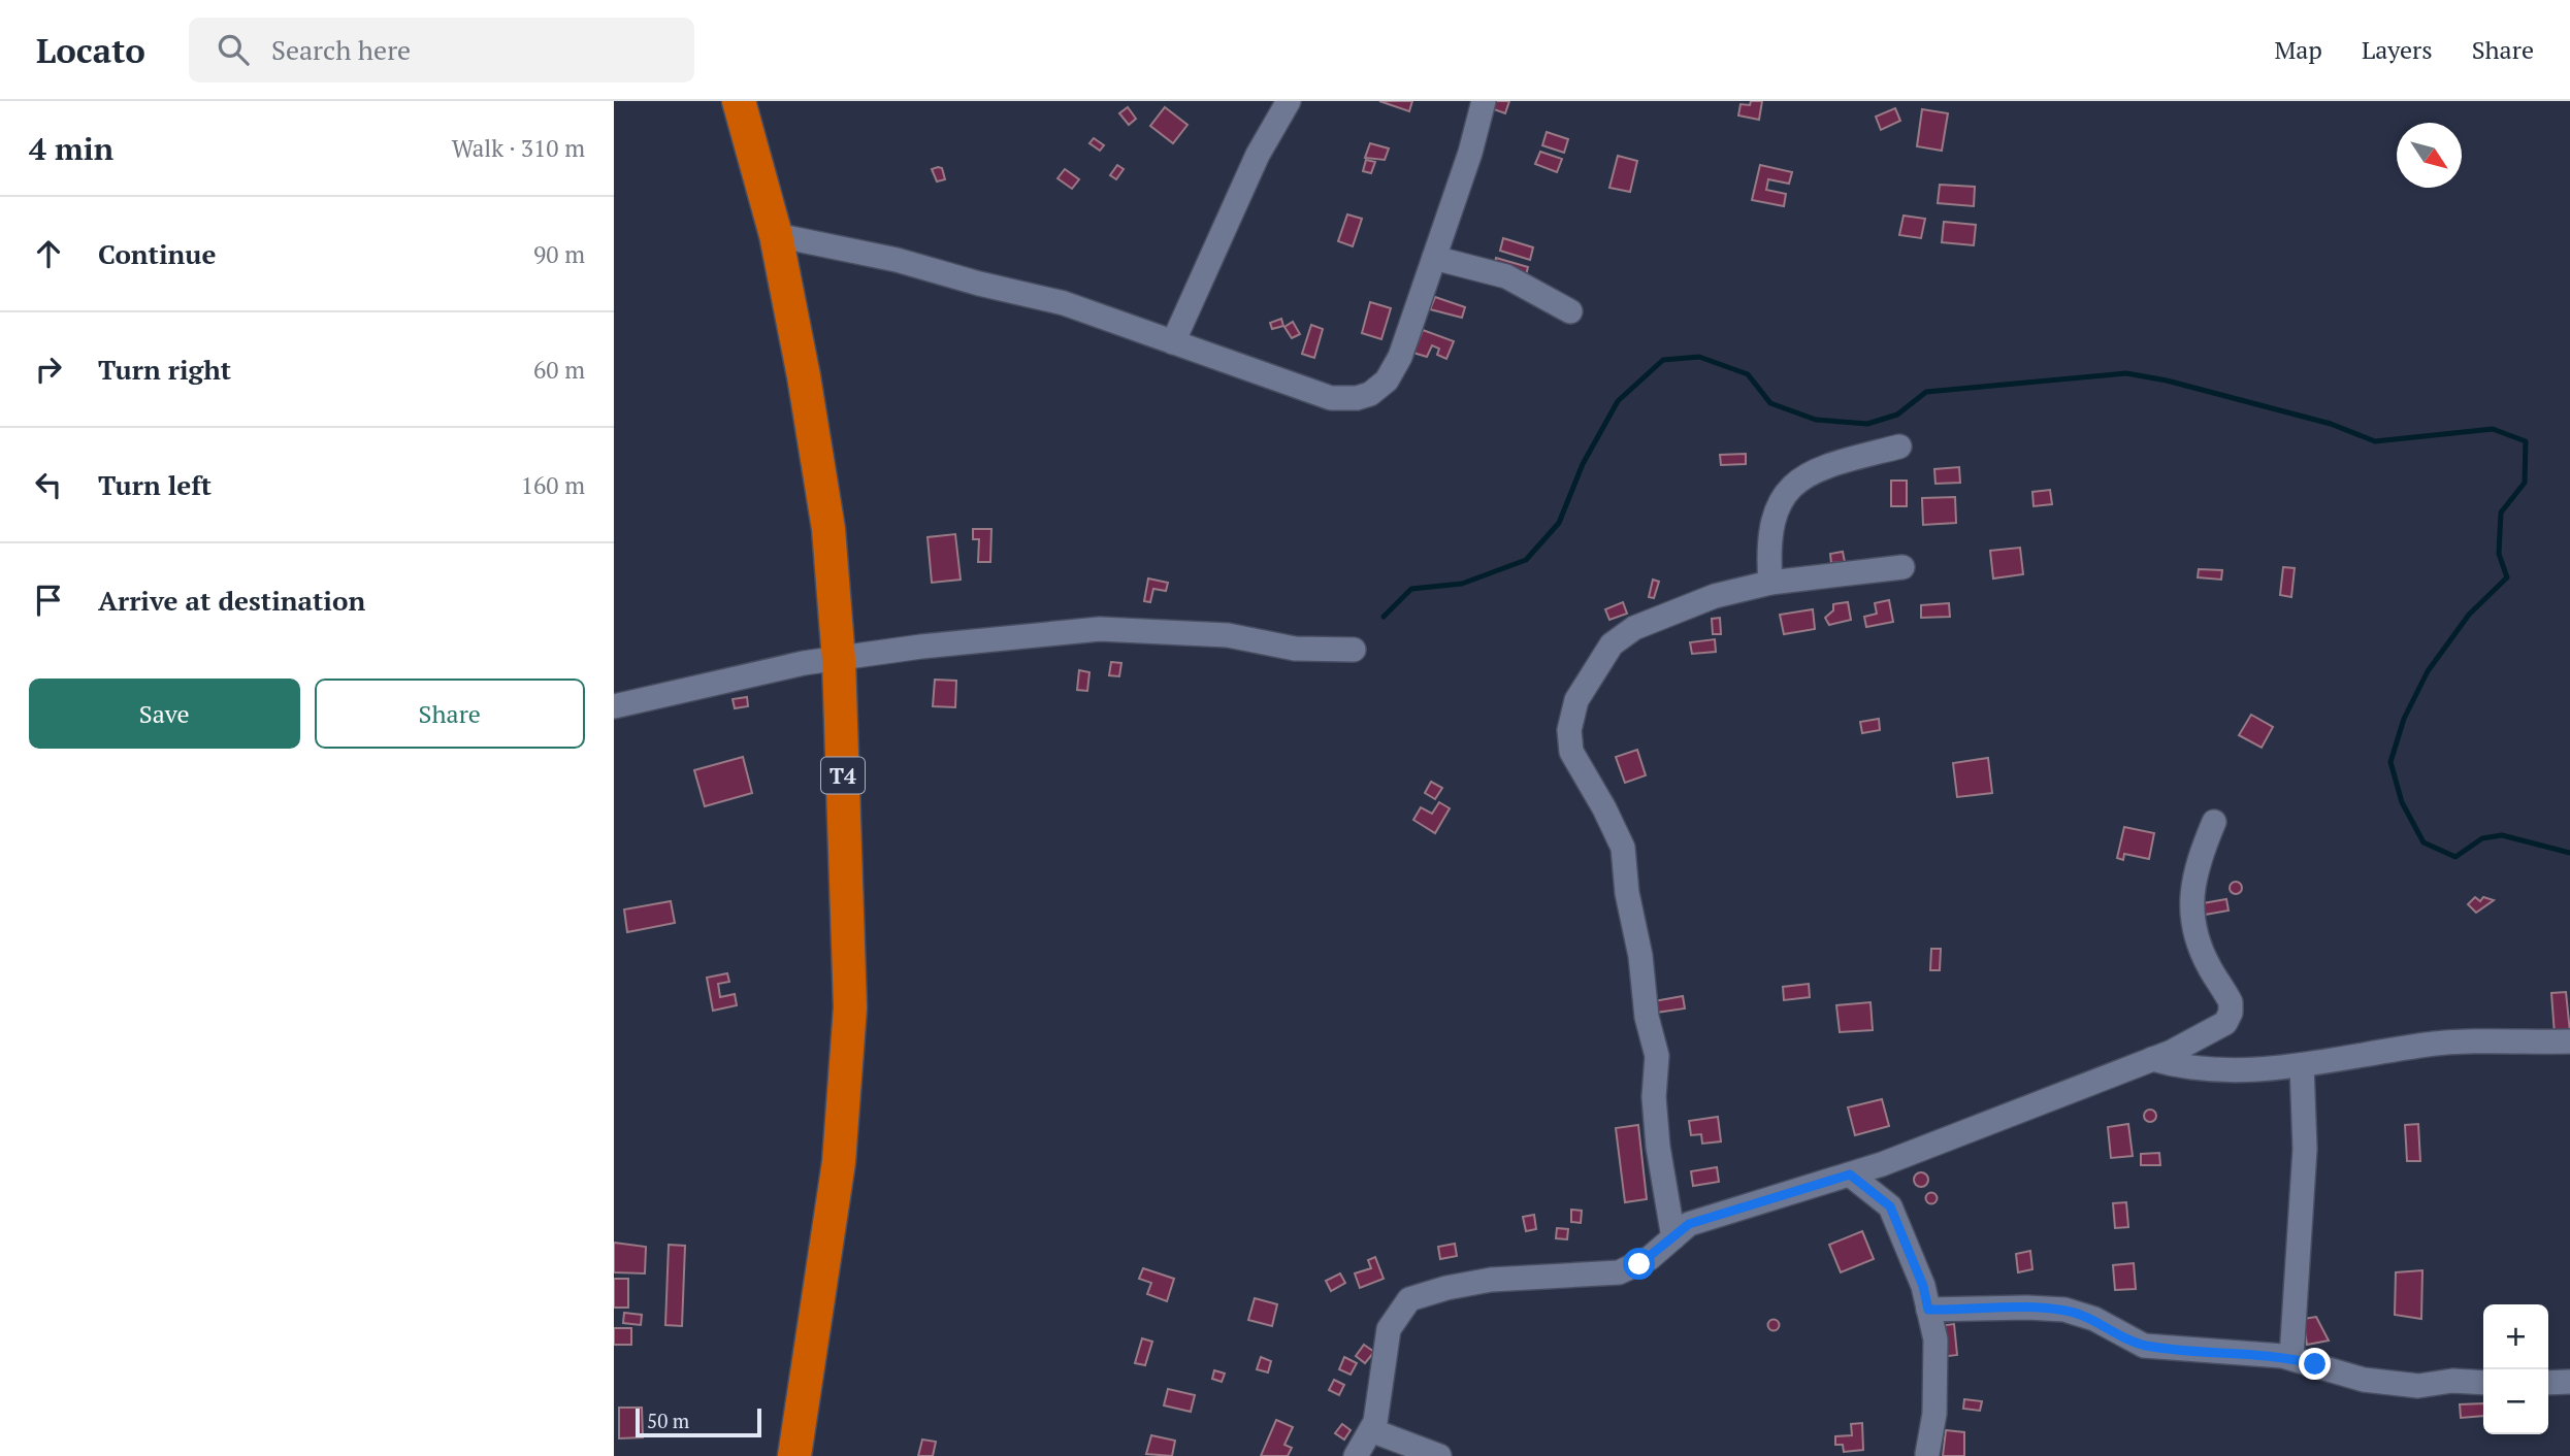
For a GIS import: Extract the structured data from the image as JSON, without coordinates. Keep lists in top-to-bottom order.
{
  "streets": {
    "highway": ["T4"]
  },
  "scale_bar": "50 m",
  "north": "bottom right",
  "page": {
    "header": "Locato",
    "search": "Search here",
    "nav": ["Map", "Layers", "Share"],
    "heading": ["4 min", "Walk · 310 m"],
    "list": [
      ["Continue", "90 m"],
      ["Turn right", "60 m"],
      ["Turn left", "160 m"],
      "Arrive at destination"
    ],
    "buttons": ["Save", "Share"],
    "map_buttons": ["+", "−"],
    "scale": "50 m"
  }
}
